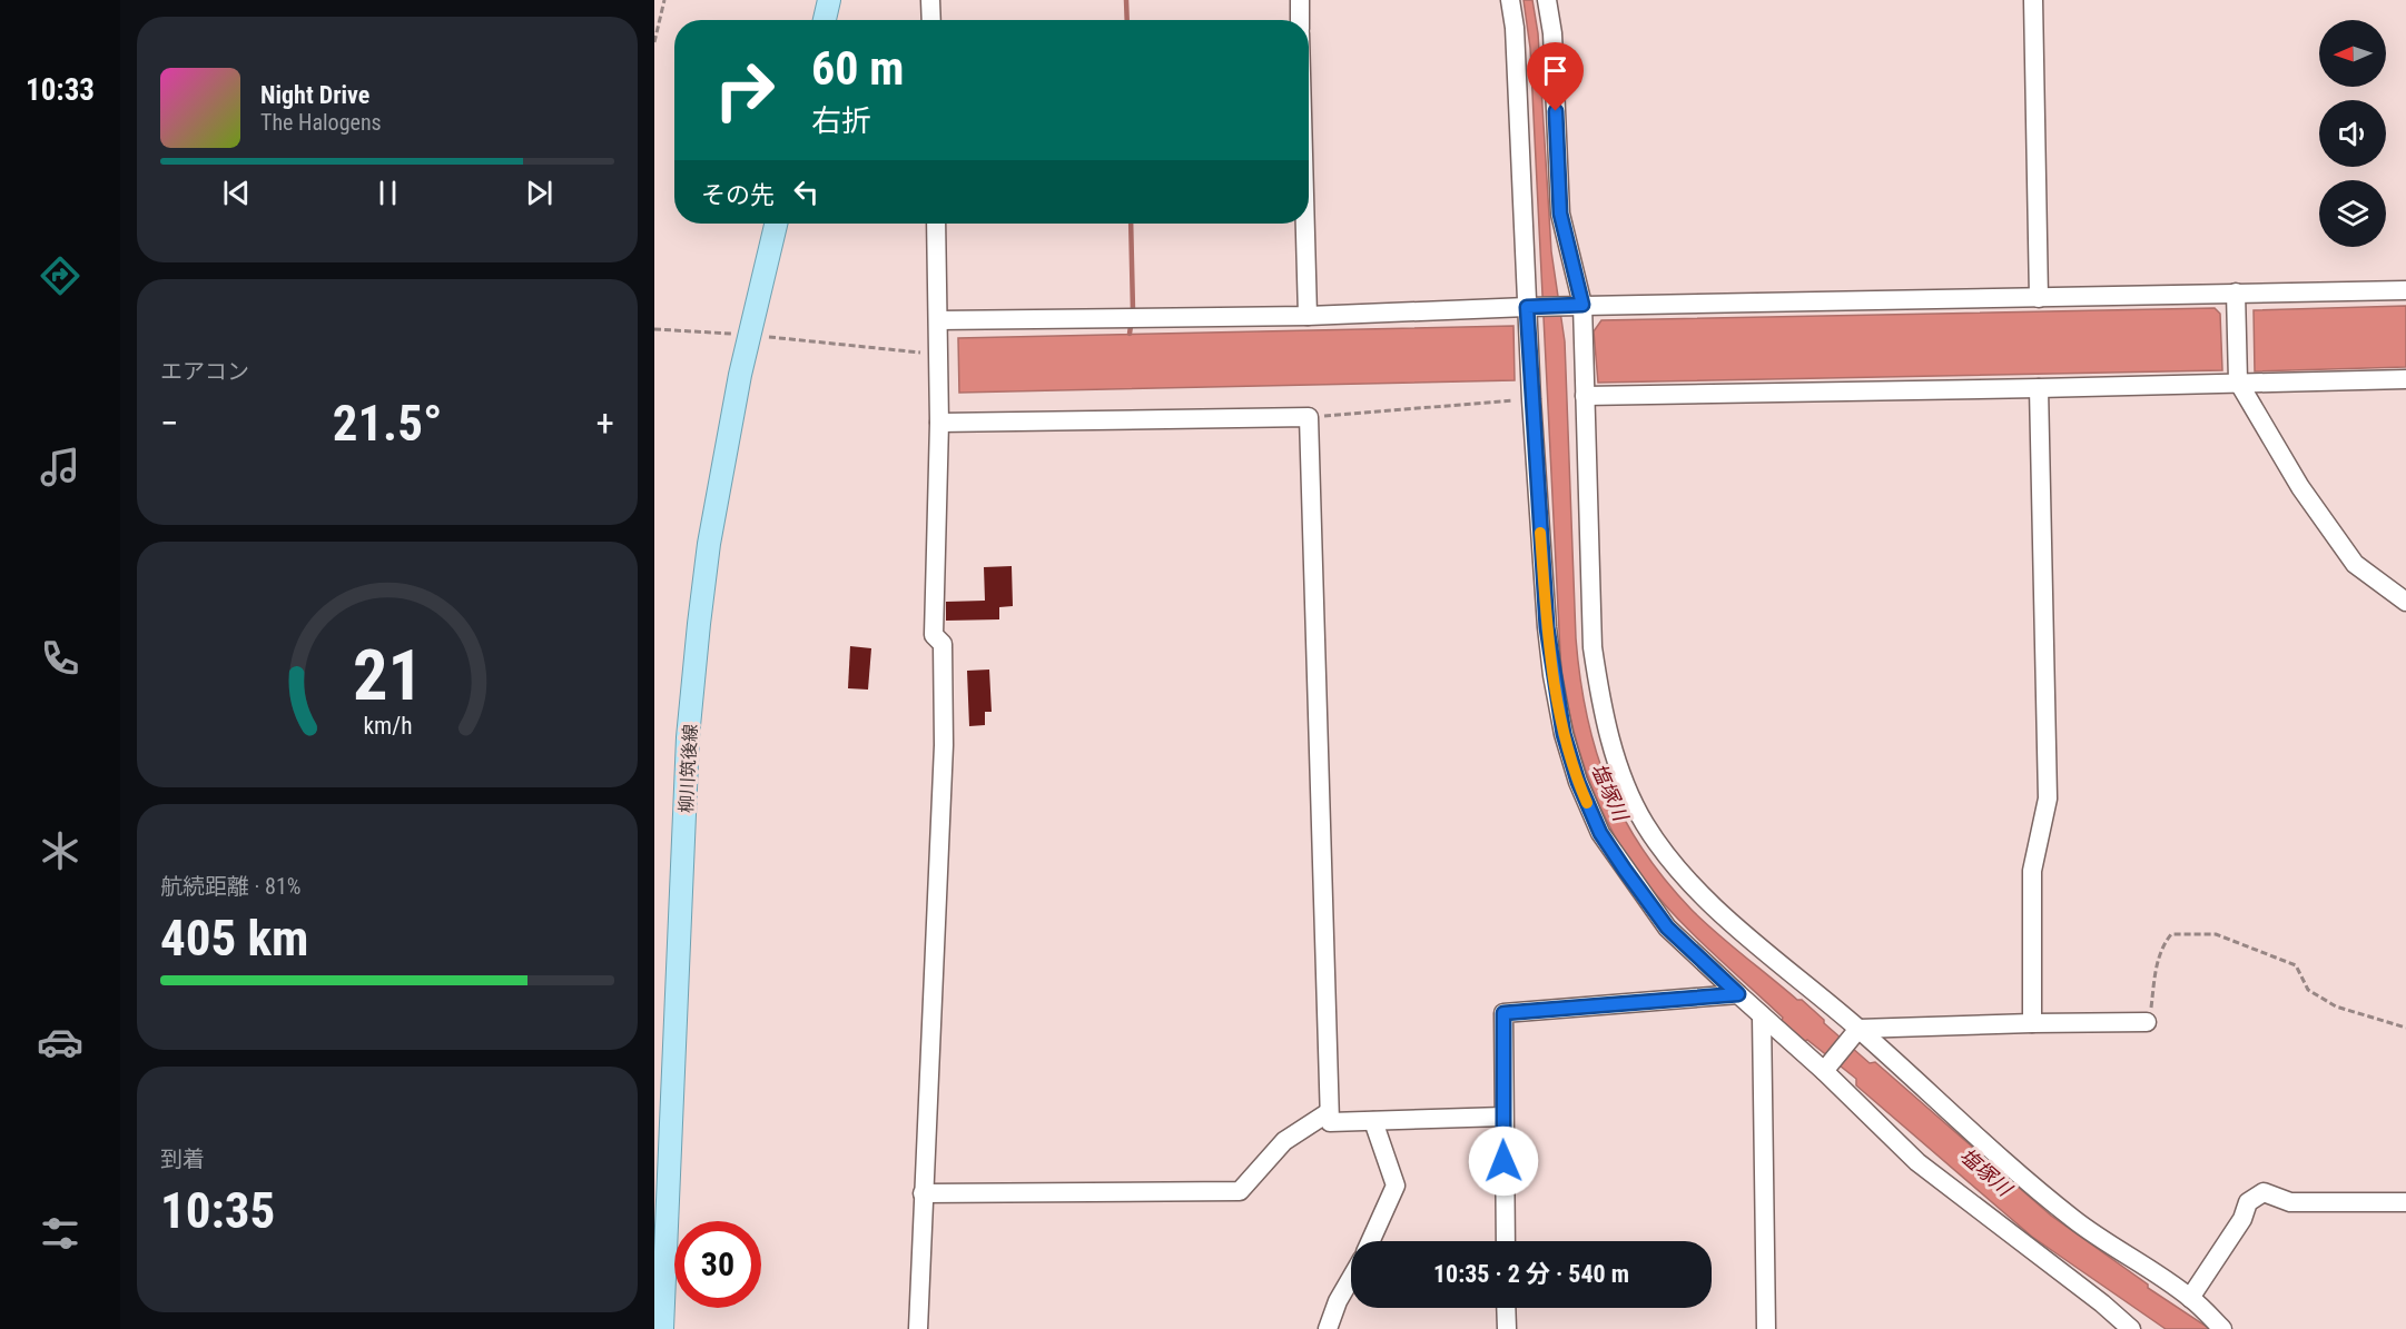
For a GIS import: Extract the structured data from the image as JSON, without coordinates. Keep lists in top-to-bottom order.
{
  "streets": {
    "main road": ["柳川筑後線"]
  },
  "water": ["塩塚川"],
  "north": "left",
  "page": {
    "tabs": "10:33",
    "turn": ["60 m", "右折"],
    "song": ["Night Drive", "The Halogens"],
    "then": "その先",
    "tile": [
      "エアコン",
      ["航続距離 · 81%", "405 km"],
      ["到着", "10:35"]
    ],
    "heat": ["−", "21.5°", "+"],
    "limit": "30",
    "trip": "10:35 · 2 分 · 540 m",
    "gauge": ["21", "km/h"]
  }
}
